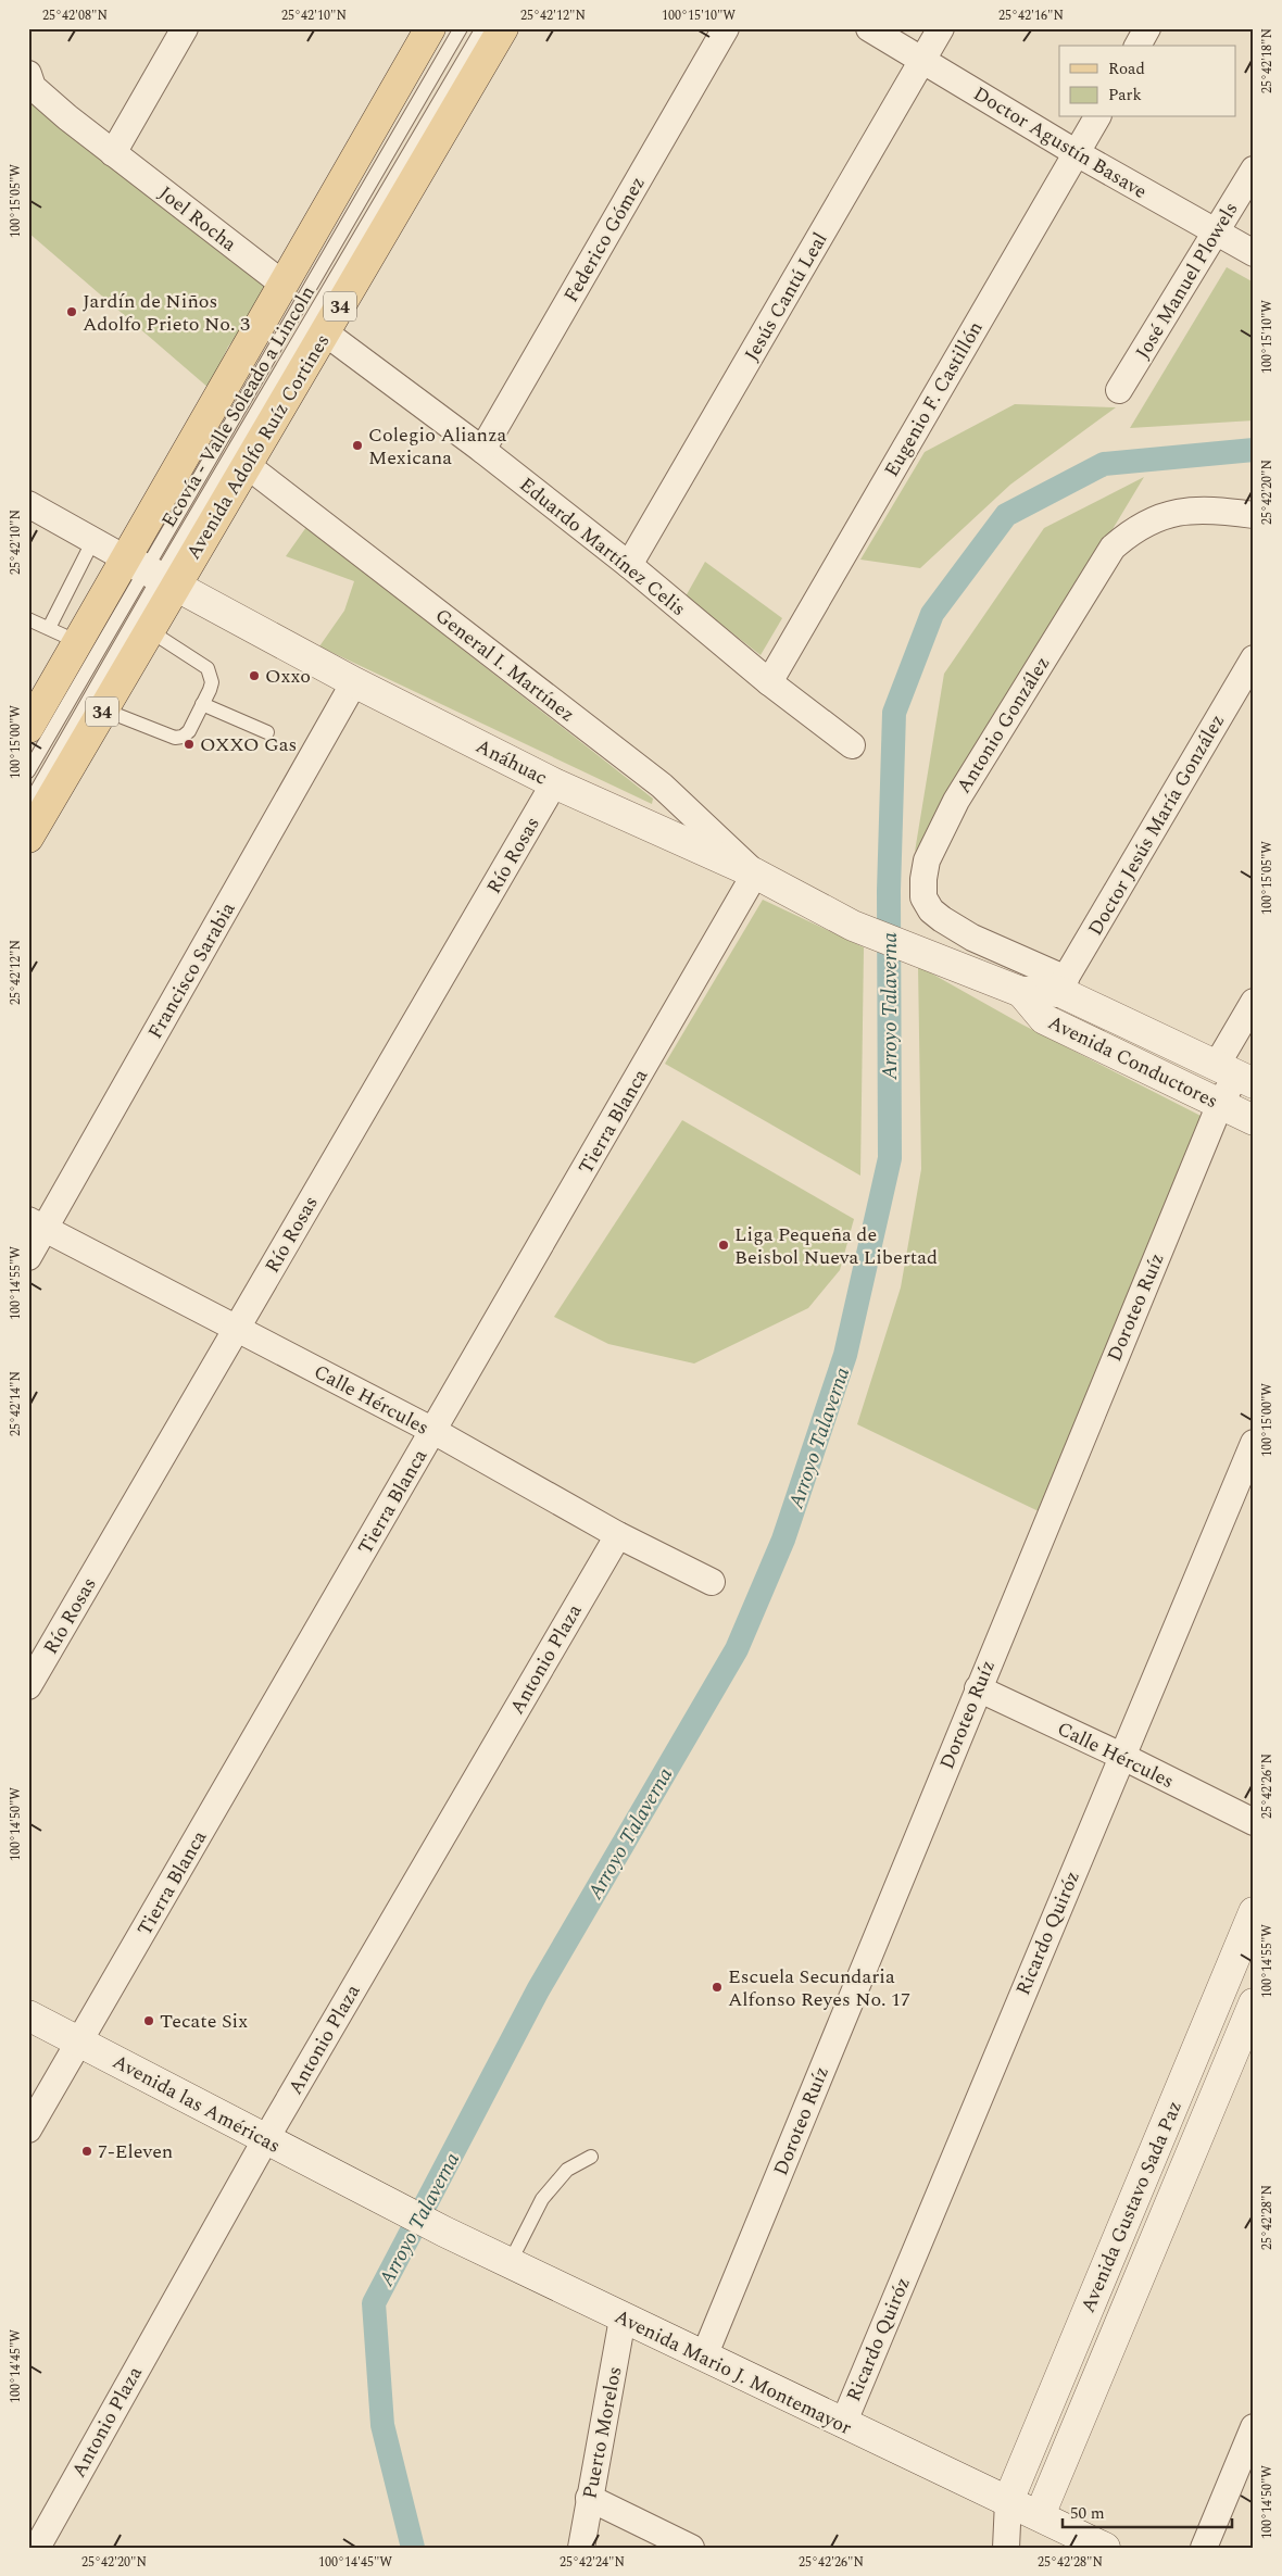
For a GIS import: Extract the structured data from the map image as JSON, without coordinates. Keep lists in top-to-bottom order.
{
  "streets": {
    "main road": ["34", "Avenida Adolfo Ruíz Cortines"],
    "street": [
      "Doctor Agustín Basave",
      "Joel Rocha",
      "Federico Gómez",
      "José Manuel Plowels",
      "Jesús Cantú Leal",
      "Eugenio F. Castillón",
      "Eduardo Martínez Celis",
      "General I. Martínez",
      "Antonio González",
      "Anáhuac",
      "Doctor Jesús María González",
      "Río Rosas",
      "Francisco Sarabia",
      "Avenida Conductores",
      "Tierra Blanca",
      "Doroteo Ruíz",
      "Calle Hércules",
      "Antonio Plaza",
      "Ricardo Quiróz",
      "Avenida las Américas",
      "Avenida Gustavo Sada Paz",
      "Avenida Mario J. Montemayor",
      "Puerto Morelos"
    ],
    "lane": ["Ecovía - Valle Soleado a Lincoln"]
  },
  "crossings": [
    ["Doctor Agustín Basave", "José Manuel Plowels"],
    ["Doctor Agustín Basave", "Jesús Cantú Leal"],
    ["Doctor Agustín Basave", "Eugenio F. Castillón"],
    ["Joel Rocha", "Avenida Adolfo Ruíz Cortines"],
    ["Federico Gómez", "Eduardo Martínez Celis"],
    ["Jesús Cantú Leal", "Eduardo Martínez Celis"],
    ["Eugenio F. Castillón", "Eduardo Martínez Celis"],
    ["Ecovía - Valle Soleado a Lincoln", "Avenida Adolfo Ruíz Cortines"],
    ["Ecovía - Valle Soleado a Lincoln", "Anáhuac"],
    ["Avenida Adolfo Ruíz Cortines", "Eduardo Martínez Celis"],
    ["Avenida Adolfo Ruíz Cortines", "General I. Martínez"],
    ["Avenida Adolfo Ruíz Cortines", "Anáhuac"],
    ["General I. Martínez", "Anáhuac"],
    ["General I. Martínez", "Tierra Blanca"],
    ["Antonio González", "Doctor Jesús María González"],
    ["Antonio González", "Avenida Conductores"],
    ["Anáhuac", "Río Rosas"],
    ["Anáhuac", "Francisco Sarabia"],
    ["Anáhuac", "Avenida Conductores"],
    ["Anáhuac", "Tierra Blanca"],
    ["Doctor Jesús María González", "Avenida Conductores"],
    ["Río Rosas", "Calle Hércules"],
    ["Francisco Sarabia", "Calle Hércules"],
    ["Avenida Conductores", "Doroteo Ruíz"],
    ["Tierra Blanca", "Calle Hércules"],
    ["Tierra Blanca", "Avenida las Américas"],
    ["Doroteo Ruíz", "Calle Hércules"],
    ["Doroteo Ruíz", "Avenida Mario J. Montemayor"],
    ["Calle Hércules", "Antonio Plaza"],
    ["Calle Hércules", "Ricardo Quiróz"],
    ["Antonio Plaza", "Avenida las Américas"],
    ["Ricardo Quiróz", "Avenida Mario J. Montemayor"],
    ["Avenida las Américas", "Avenida Mario J. Montemayor"],
    ["Avenida Gustavo Sada Paz", "Avenida Mario J. Montemayor"],
    ["Avenida Mario J. Montemayor", "Puerto Morelos"]
  ],
  "water": ["Arroyo Talaverna"],
  "places": [
    "Jardín de Niños Adolfo Prieto No. 3",
    "Colegio Alianza Mexicana",
    "Oxxo",
    "OXXO Gas",
    "Liga Pequeña de Beisbol Nueva Libertad",
    "Escuela Secundaria Alfonso Reyes No. 17",
    "Tecate Six",
    "7-Eleven"
  ],
  "legend": ["Road", "Park"],
  "scale_bar": "50 m",
  "coordinates": [
    "25°42'08\"N",
    "25°42'10\"N",
    "25°42'12\"N",
    "100°15'10\"W",
    "25°42'16\"N",
    "25°42'18\"N",
    "100°15'05\"W",
    "25°42'20\"N",
    "100°15'00\"W",
    "100°14'55\"W",
    "25°42'14\"N",
    "25°42'26\"N",
    "100°14'50\"W",
    "25°42'28\"N",
    "100°14'45\"W",
    "25°42'24\"N"
  ]
}
